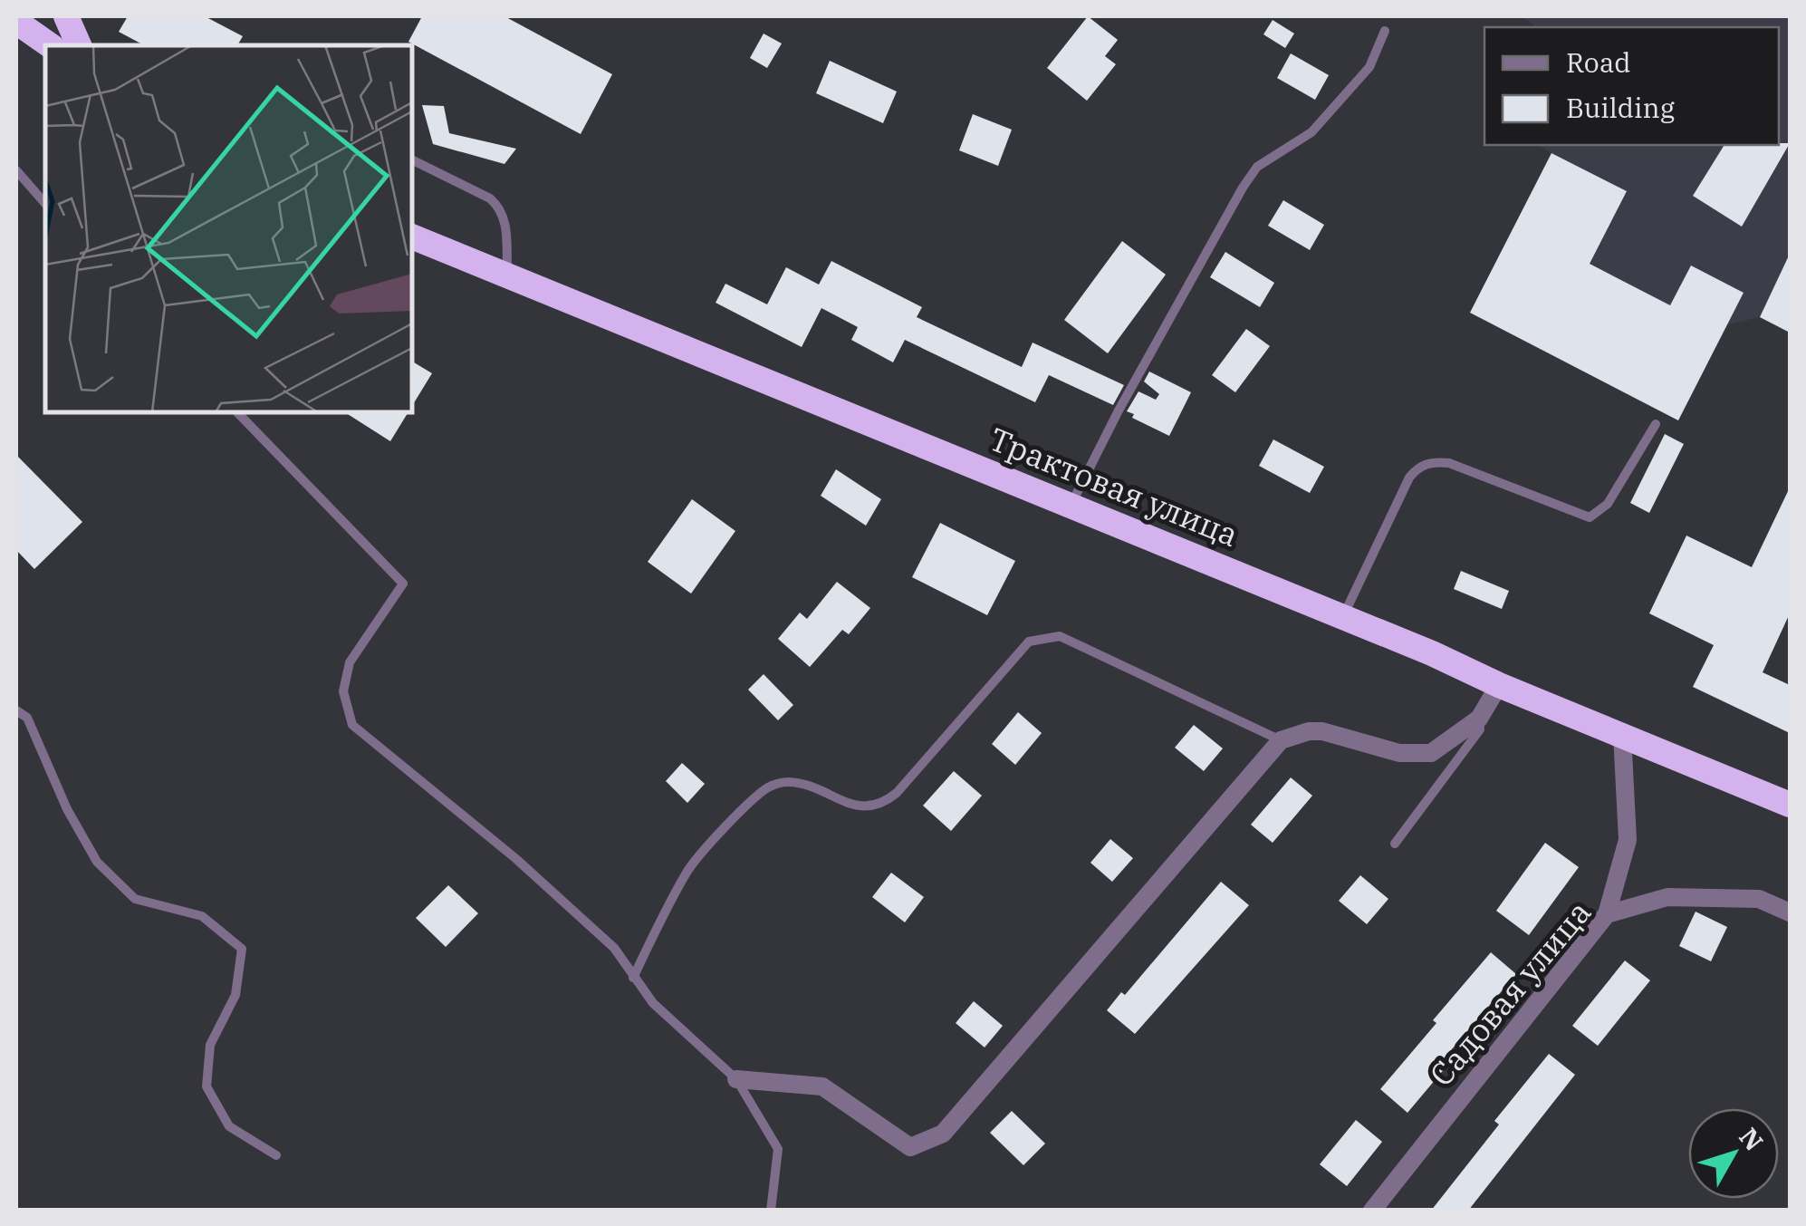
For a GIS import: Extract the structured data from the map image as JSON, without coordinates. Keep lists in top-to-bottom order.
{
  "streets": {
    "highway": ["Трактовая улица"],
    "street": ["Садовая улица"]
  },
  "legend": ["Road", "Building"],
  "north": "top right"
}
